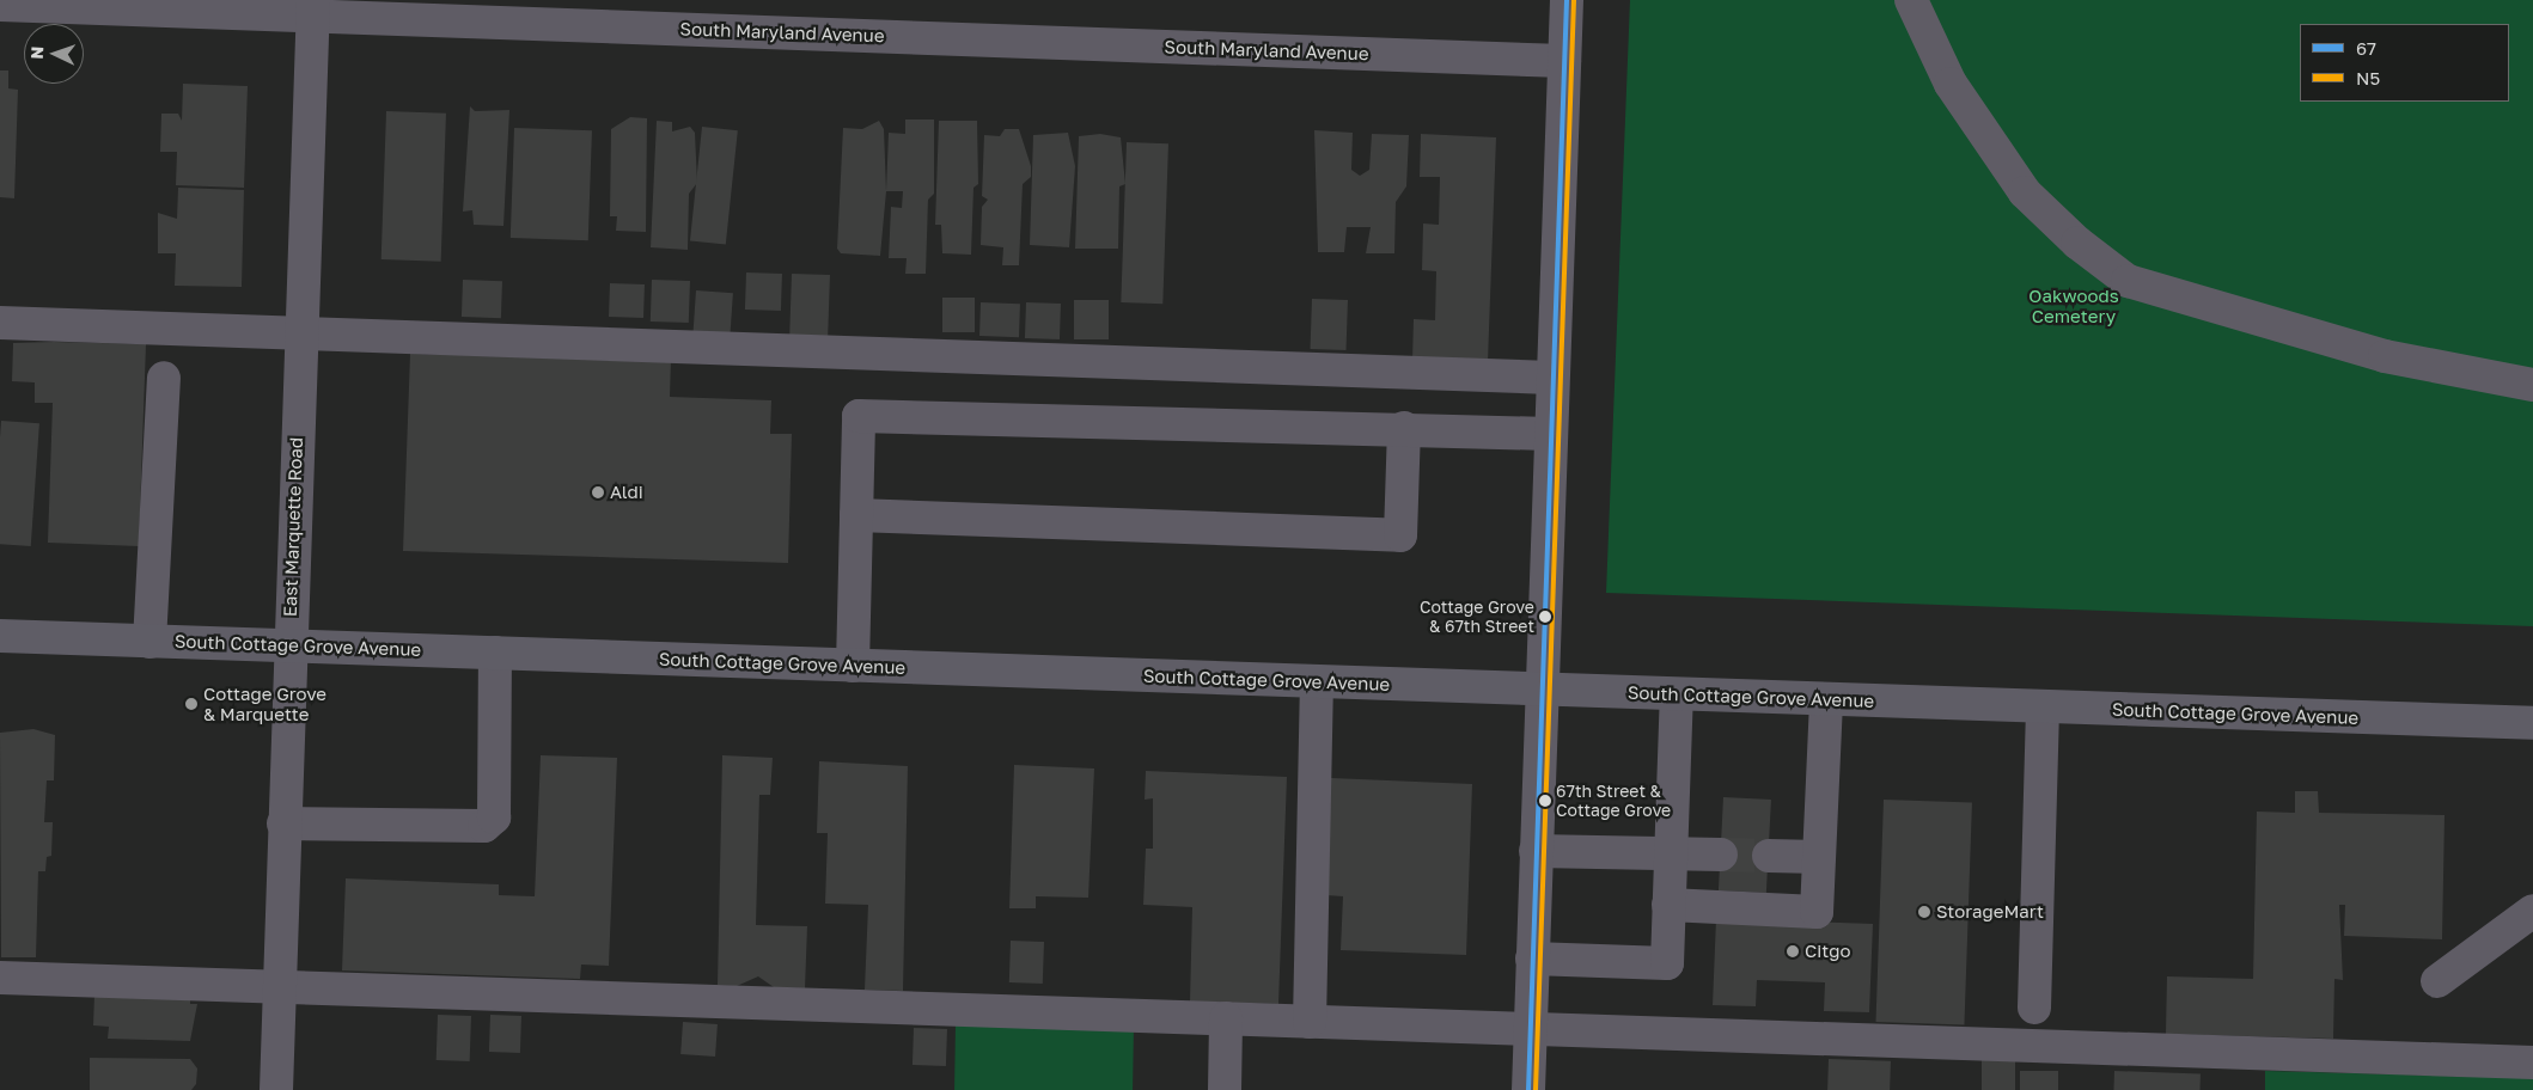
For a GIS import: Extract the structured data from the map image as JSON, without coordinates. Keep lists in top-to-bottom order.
{
  "streets": {
    "main road": ["South Cottage Grove Avenue"],
    "street": ["South Maryland Avenue", "East Marquette Road"]
  },
  "crossings": [
    ["South Maryland Avenue", "East Marquette Road"],
    ["East Marquette Road", "South Cottage Grove Avenue"]
  ],
  "parks": ["Oakwoods Cemetery"],
  "places": [
    "Aldi",
    "Cottage Grove & 67th Street",
    "Cottage Grove & Marquette",
    "67th Street & Cottage Grove",
    "StorageMart",
    "Citgo"
  ],
  "lines": ["transit line 67", "transit line N5"],
  "legend": ["67", "N5"],
  "north": "left"
}
